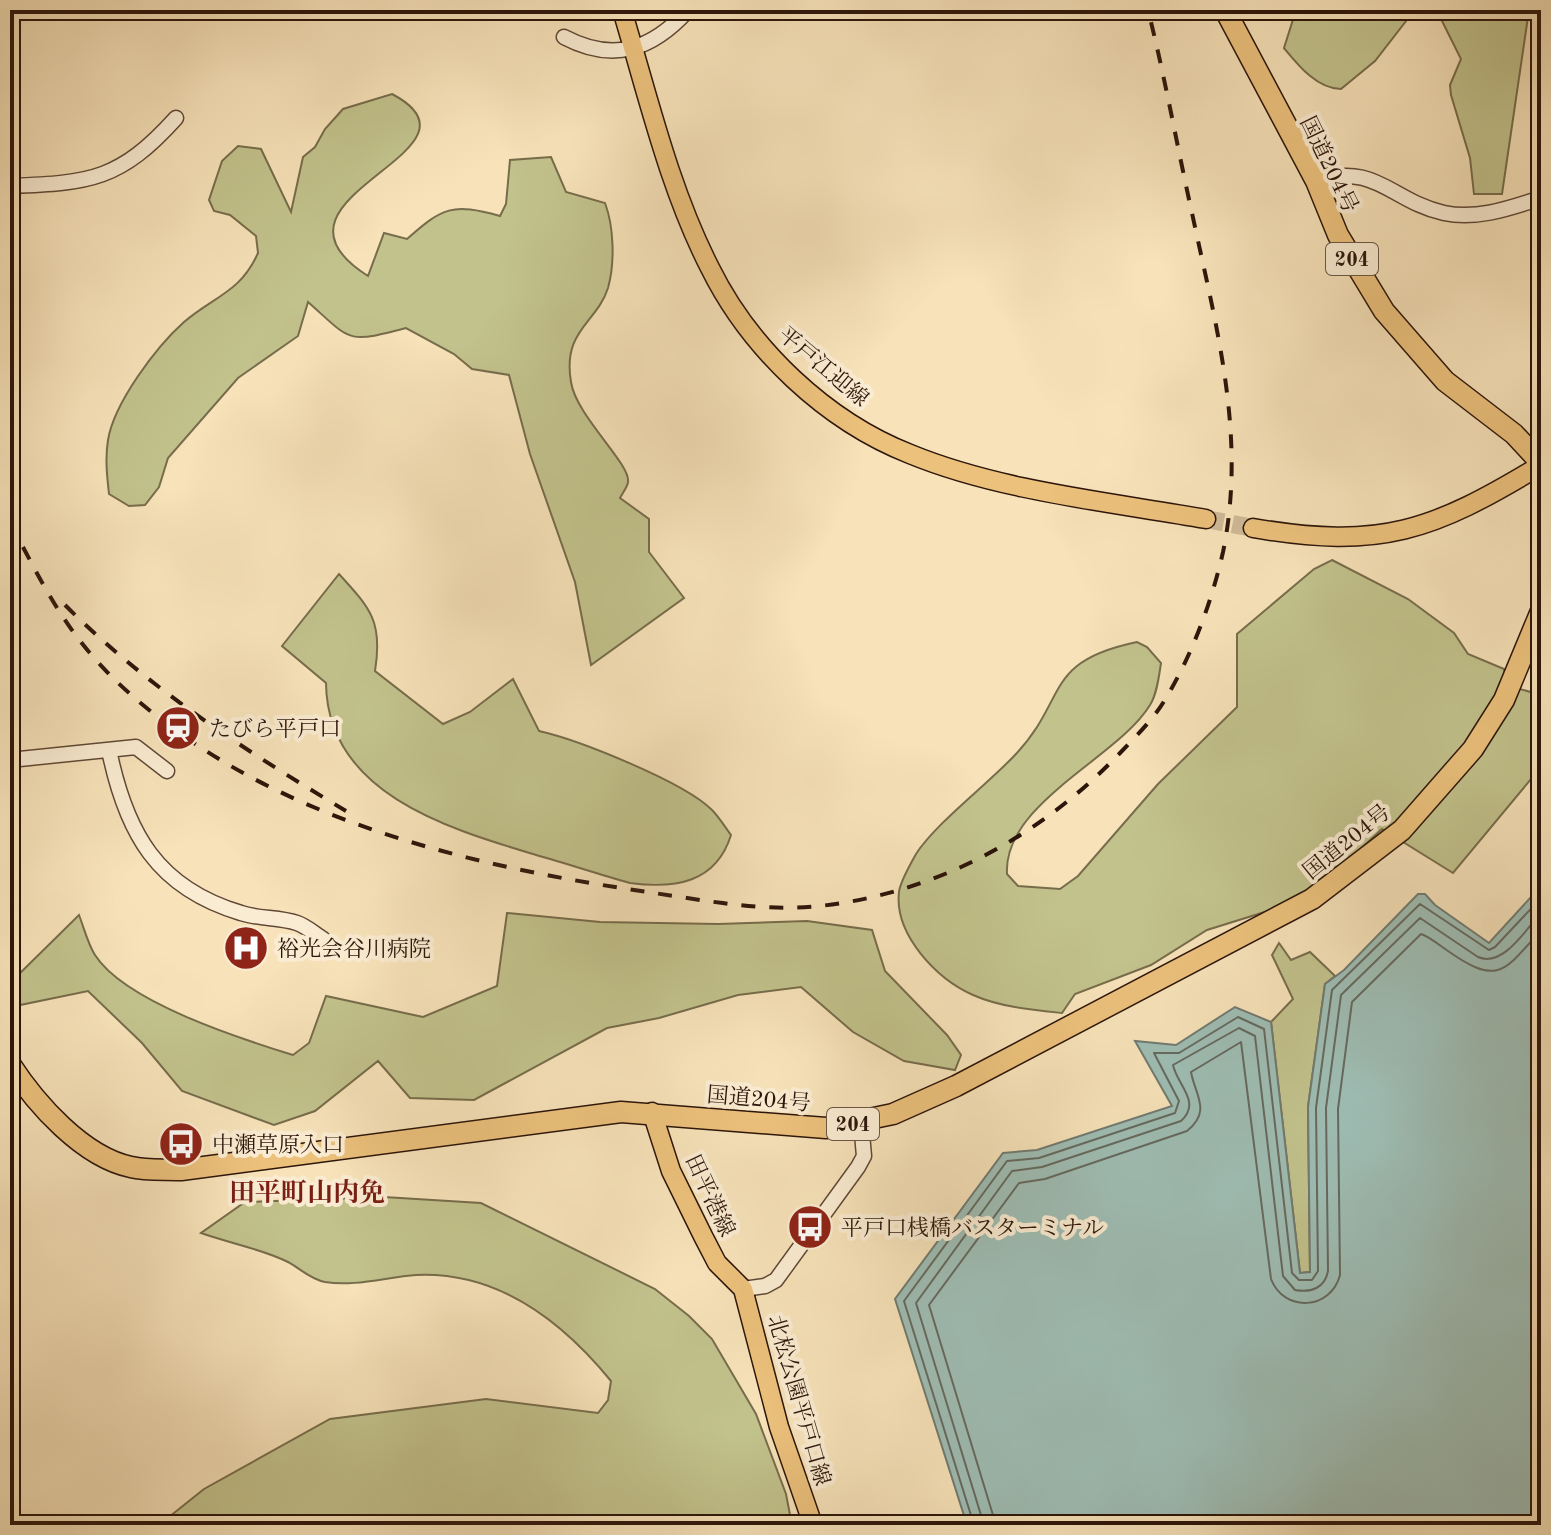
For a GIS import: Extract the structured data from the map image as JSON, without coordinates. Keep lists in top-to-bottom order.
{
  "streets": {
    "highway": ["国道204号", "204"],
    "main road": ["平戸江迎線", "田平港線", "北松公園平戸口線"]
  },
  "crossings": [
    ["国道204号", "田平港線"],
    ["田平港線", "北松公園平戸口線"]
  ],
  "districts": ["田平町山内免"],
  "places": {
    "station": ["たびら平戸口"],
    "hospital": ["裕光会谷川病院"],
    "bus stop": ["中瀬草原入口", "平戸口桟橋バスターミナル"]
  }
}
